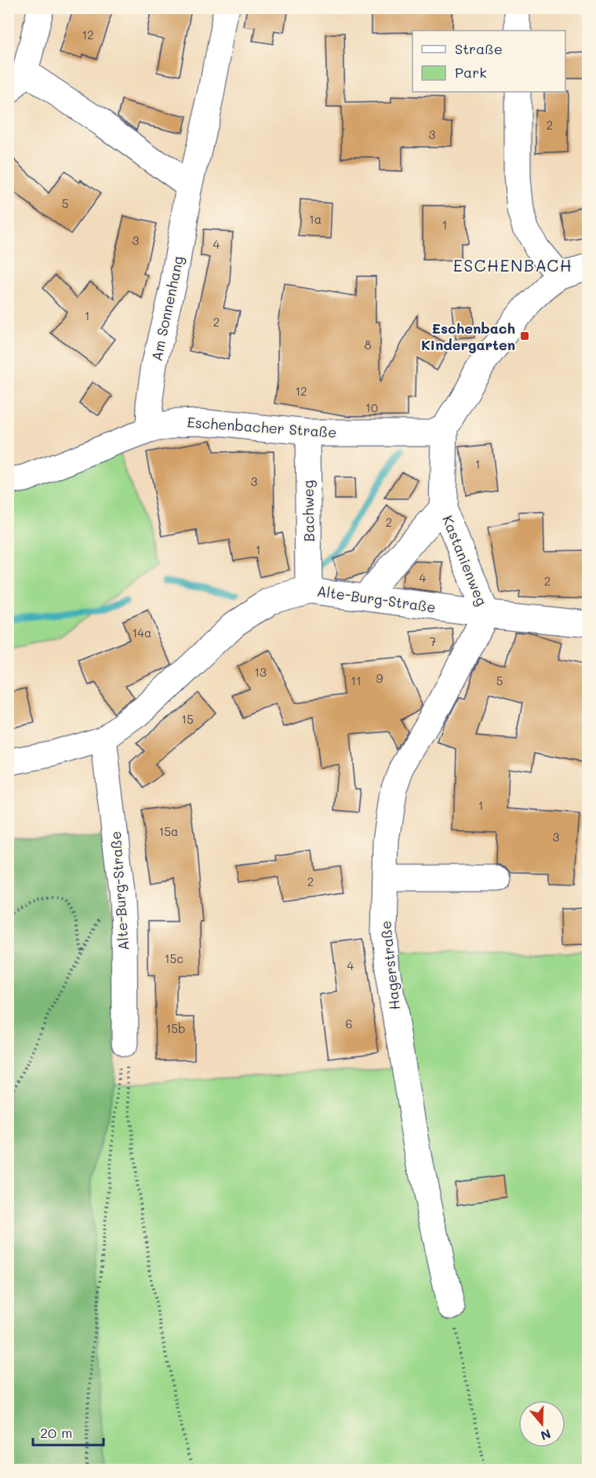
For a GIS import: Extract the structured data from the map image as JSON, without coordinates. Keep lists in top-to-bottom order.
{
  "streets": {
    "street": [
      "Am Sonnenhang",
      "Eschenbacher Straße",
      "Bachweg",
      "Kastanienweg",
      "Alte-Burg-Straße",
      "Hagerstraße"
    ]
  },
  "crossings": [
    ["Am Sonnenhang", "Eschenbacher Straße"],
    ["Eschenbacher Straße", "Bachweg"],
    ["Eschenbacher Straße", "Kastanienweg"],
    ["Bachweg", "Alte-Burg-Straße"],
    ["Kastanienweg", "Alte-Burg-Straße"],
    ["Kastanienweg", "Hagerstraße"],
    ["Alte-Burg-Straße", "Hagerstraße"]
  ],
  "districts": ["ESCHENBACH"],
  "places": {
    "transit": ["Eschenbach Kindergarten"]
  },
  "house_numbers": [
    "12",
    "2",
    "3",
    "5",
    "1a",
    "1",
    "3",
    "4",
    "1",
    "2",
    "8",
    "12",
    "10",
    "1",
    "3",
    "2",
    "1",
    "4",
    "2",
    "14a",
    "7",
    "13",
    "9",
    "11",
    "5",
    "15",
    "1",
    "15a",
    "3",
    "2",
    "15c",
    "4",
    "6",
    "15b"
  ],
  "legend": ["Straße", "Park"],
  "scale_bar": "20 m",
  "north": "bottom"
}
